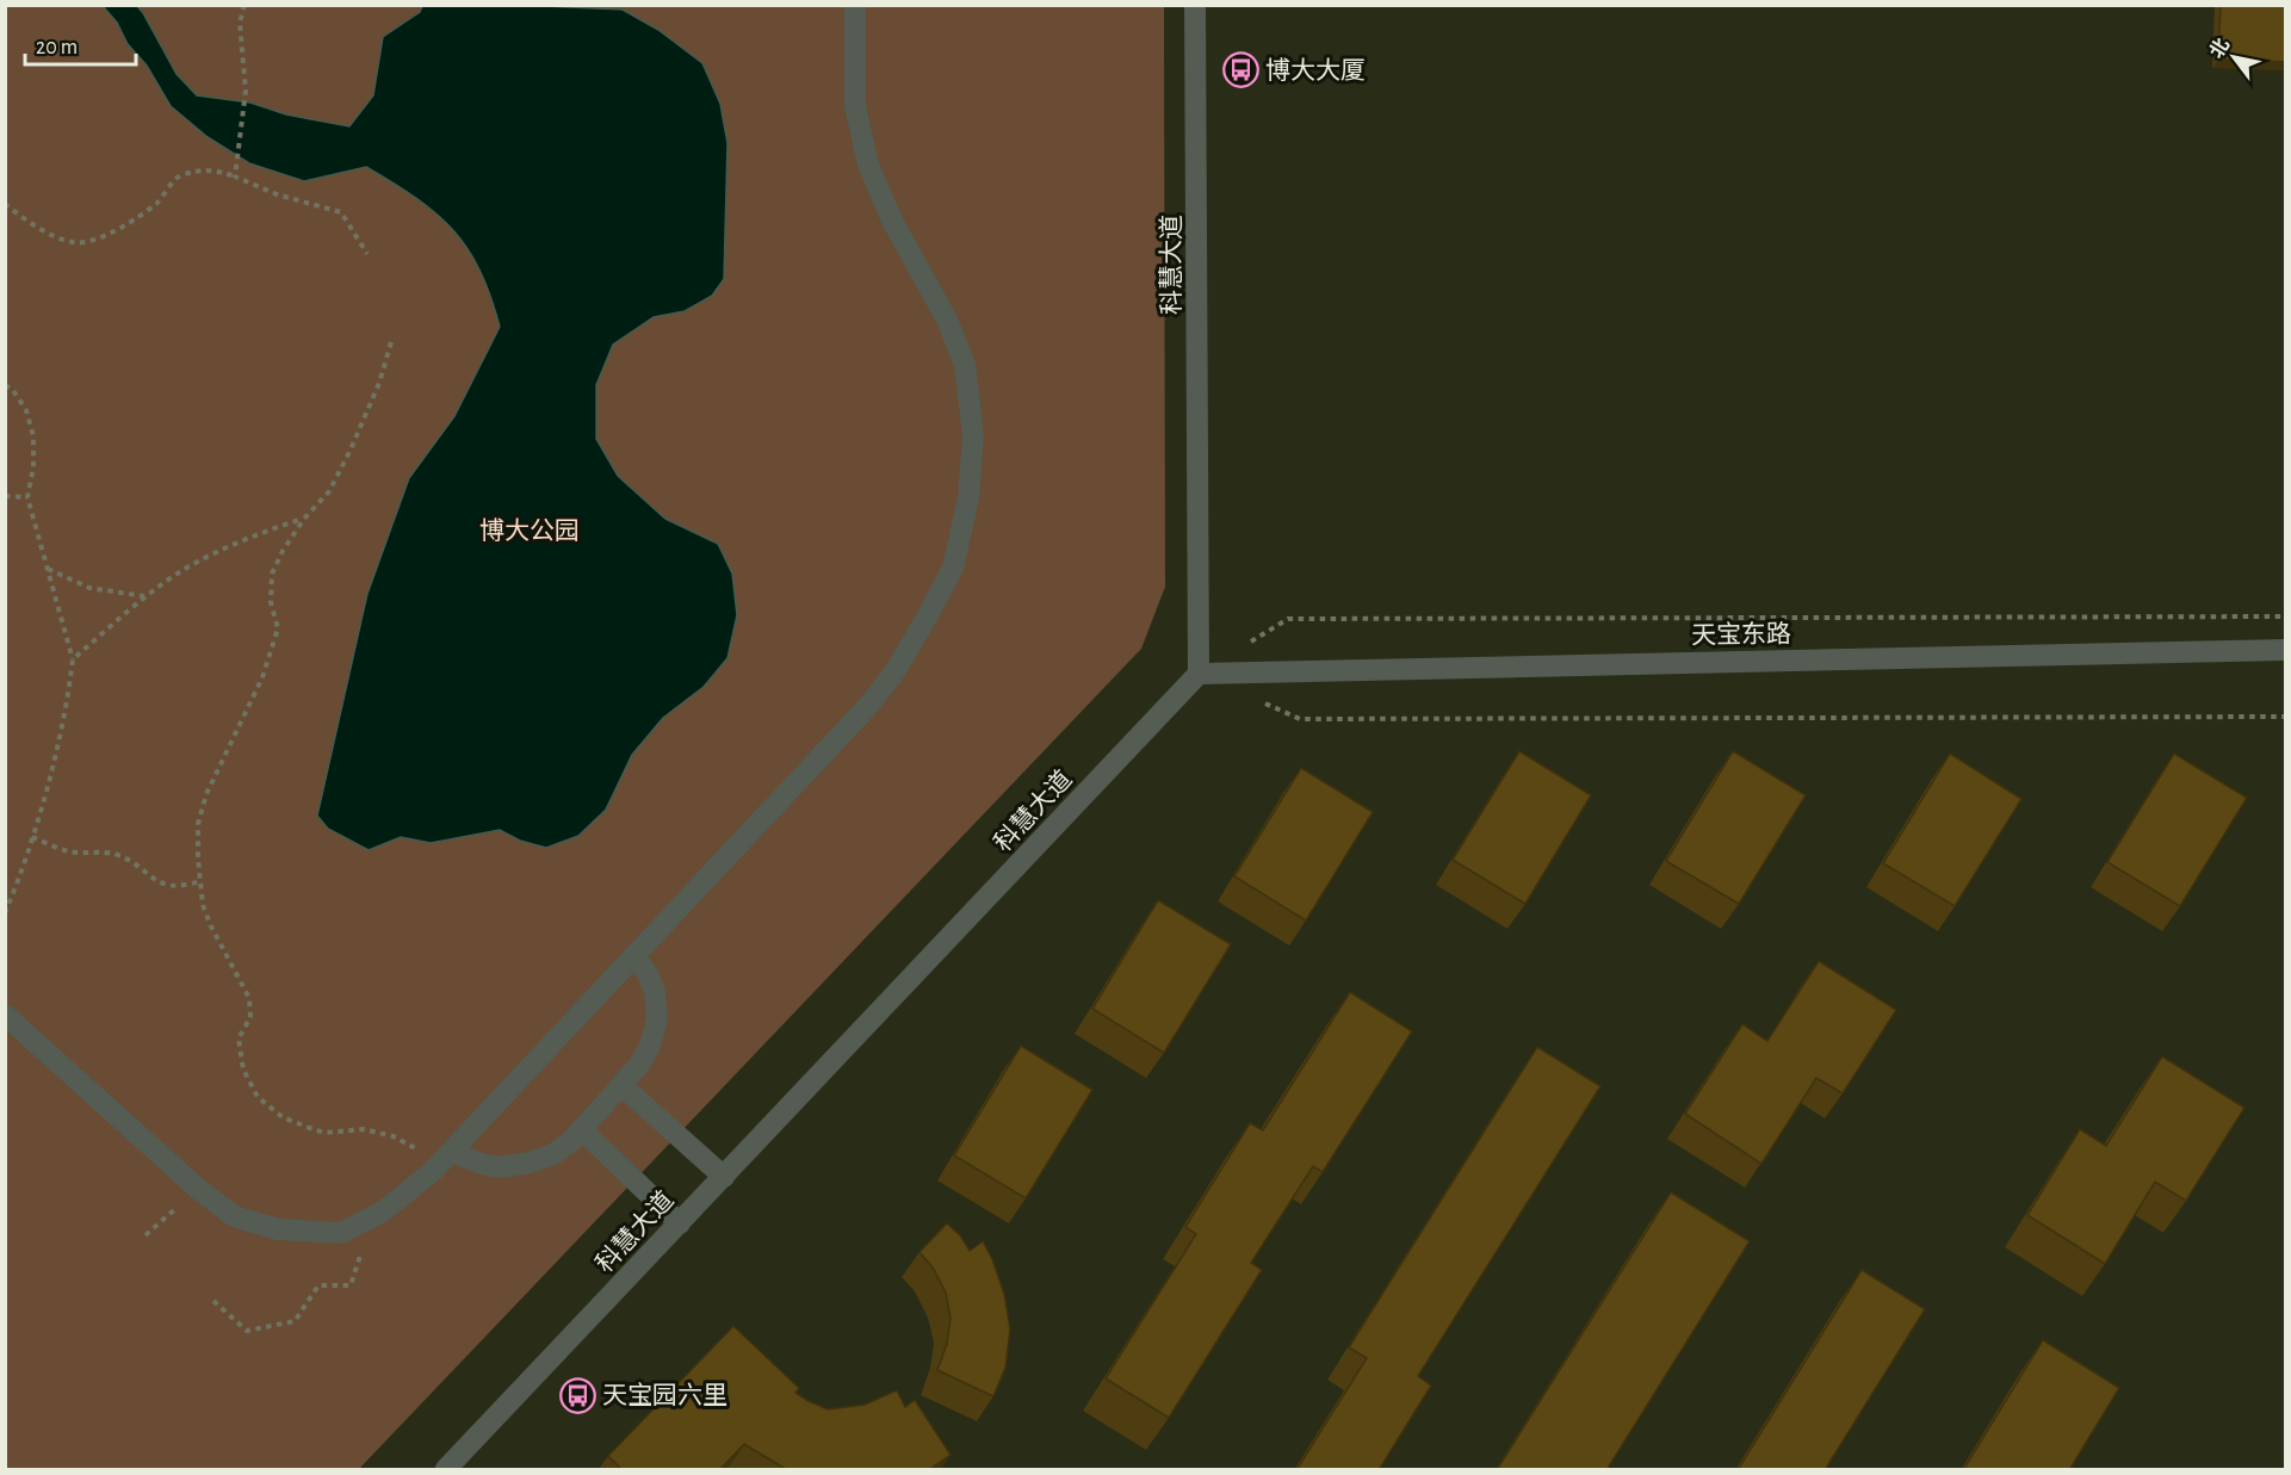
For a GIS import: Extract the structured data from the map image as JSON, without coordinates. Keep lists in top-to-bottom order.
{
  "streets": {
    "street": ["科慧大道", "天宝东路"]
  },
  "crossings": [
    ["科慧大道", "天宝东路"]
  ],
  "parks": ["博大公园"],
  "places": {
    "bus stop": ["博大大厦", "天宝园六里"]
  },
  "scale_bar": "20 m",
  "north": "top left"
}
